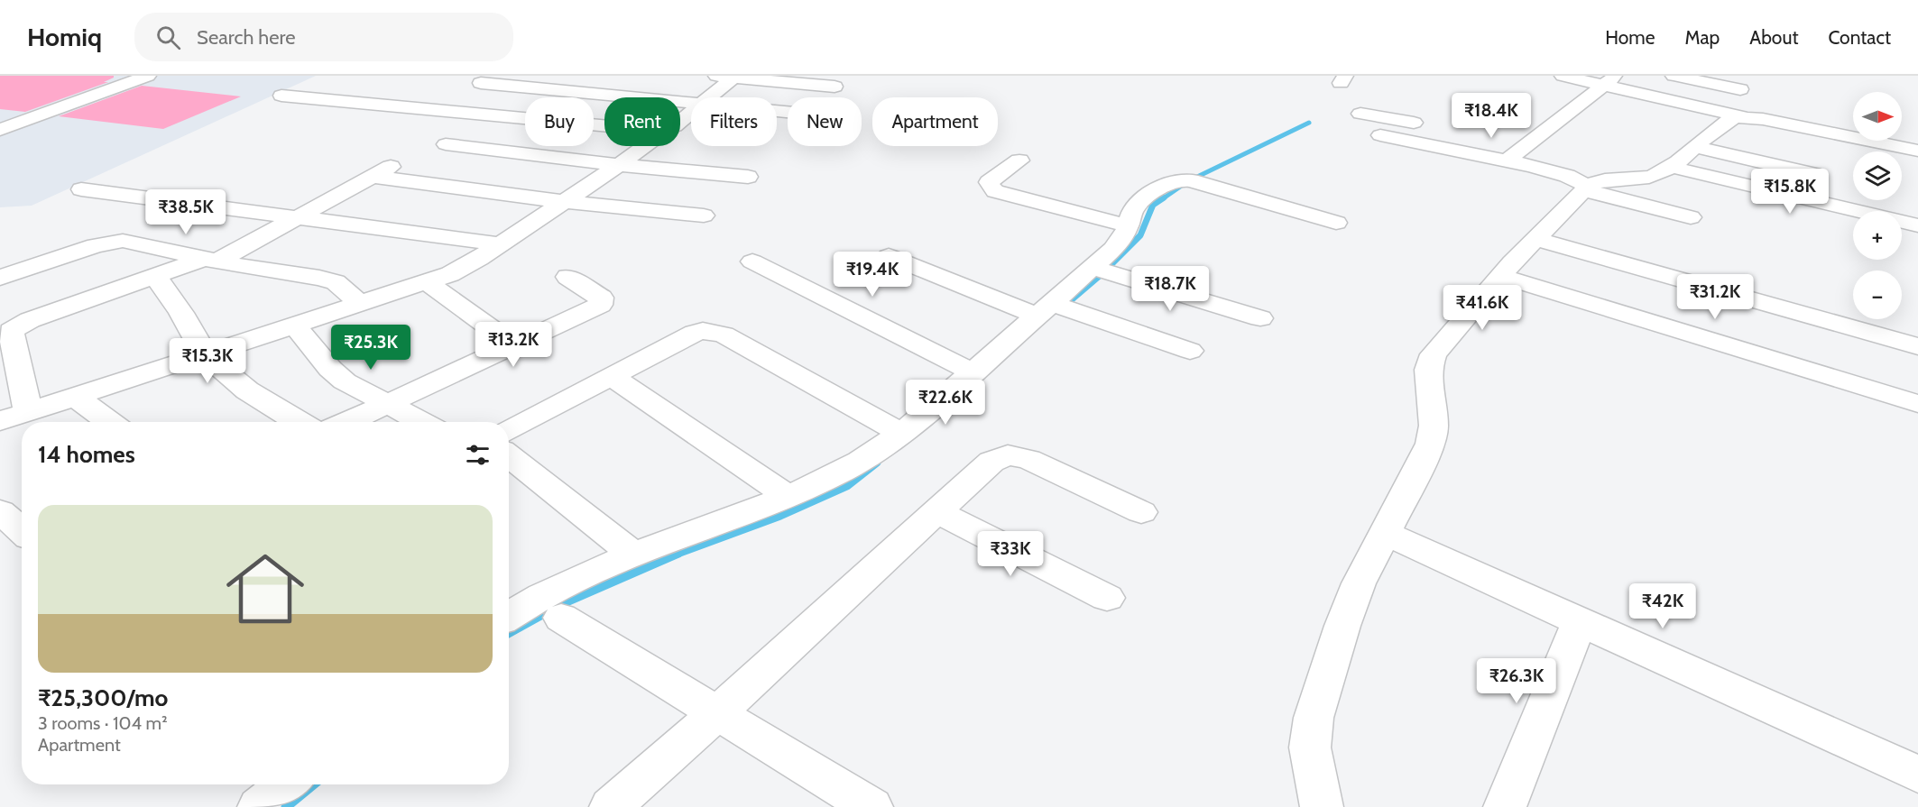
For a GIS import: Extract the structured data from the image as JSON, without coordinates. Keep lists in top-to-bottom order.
{
  "north": "right",
  "page": {
    "header": "Homiq",
    "search": "Search here",
    "nav": [
      "Home",
      "Map",
      "About",
      "Contact"
    ],
    "map_buttons": ["+", "−"],
    "price": [
      "₹18.4K",
      "₹15.8K",
      "₹38.5K",
      "₹19.4K",
      "₹18.7K",
      "₹31.2K",
      "₹41.6K",
      "₹13.2K",
      "₹25.3K",
      "₹15.3K",
      "₹22.6K",
      "₹33K",
      "₹42K",
      "₹26.3K"
    ],
    "chip": [
      "Buy",
      "Rent",
      "Filters",
      "New",
      "Apartment"
    ],
    "heading": "14 homes",
    "list": [
      {
        "name": "₹25,300/mo",
        "note": "3 rooms · 104 m² · Apartment"
      }
    ]
  }
}
